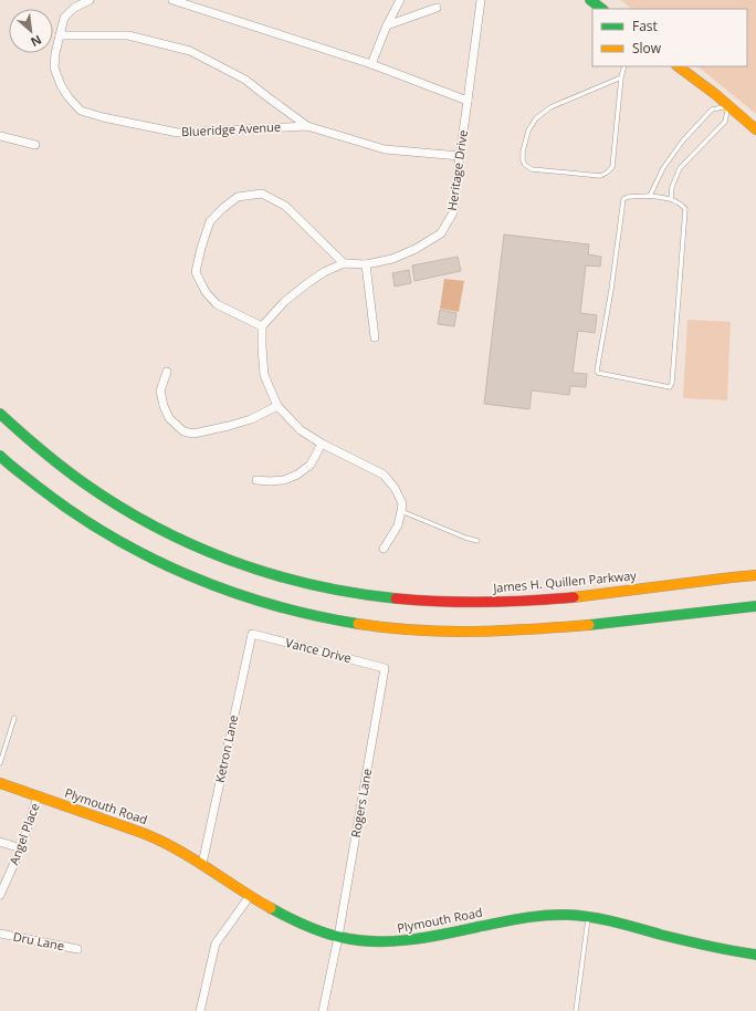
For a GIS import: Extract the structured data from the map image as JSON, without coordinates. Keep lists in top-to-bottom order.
{
  "streets": {
    "main road": ["James H. Quillen Parkway", "Plymouth Road"],
    "street": [
      "Blueridge Avenue",
      "Heritage Drive",
      "Vance Drive",
      "Ketron Lane",
      "Rogers Lane",
      "Angel Place",
      "Dru Lane"
    ]
  },
  "crossings": [
    ["Blueridge Avenue", "Heritage Drive"],
    ["Vance Drive", "Ketron Lane"],
    ["Vance Drive", "Rogers Lane"],
    ["Ketron Lane", "Plymouth Road"],
    ["Rogers Lane", "Plymouth Road"],
    ["Plymouth Road", "Angel Place"]
  ],
  "legend": ["Fast", "Slow"],
  "north": "bottom right"
}
